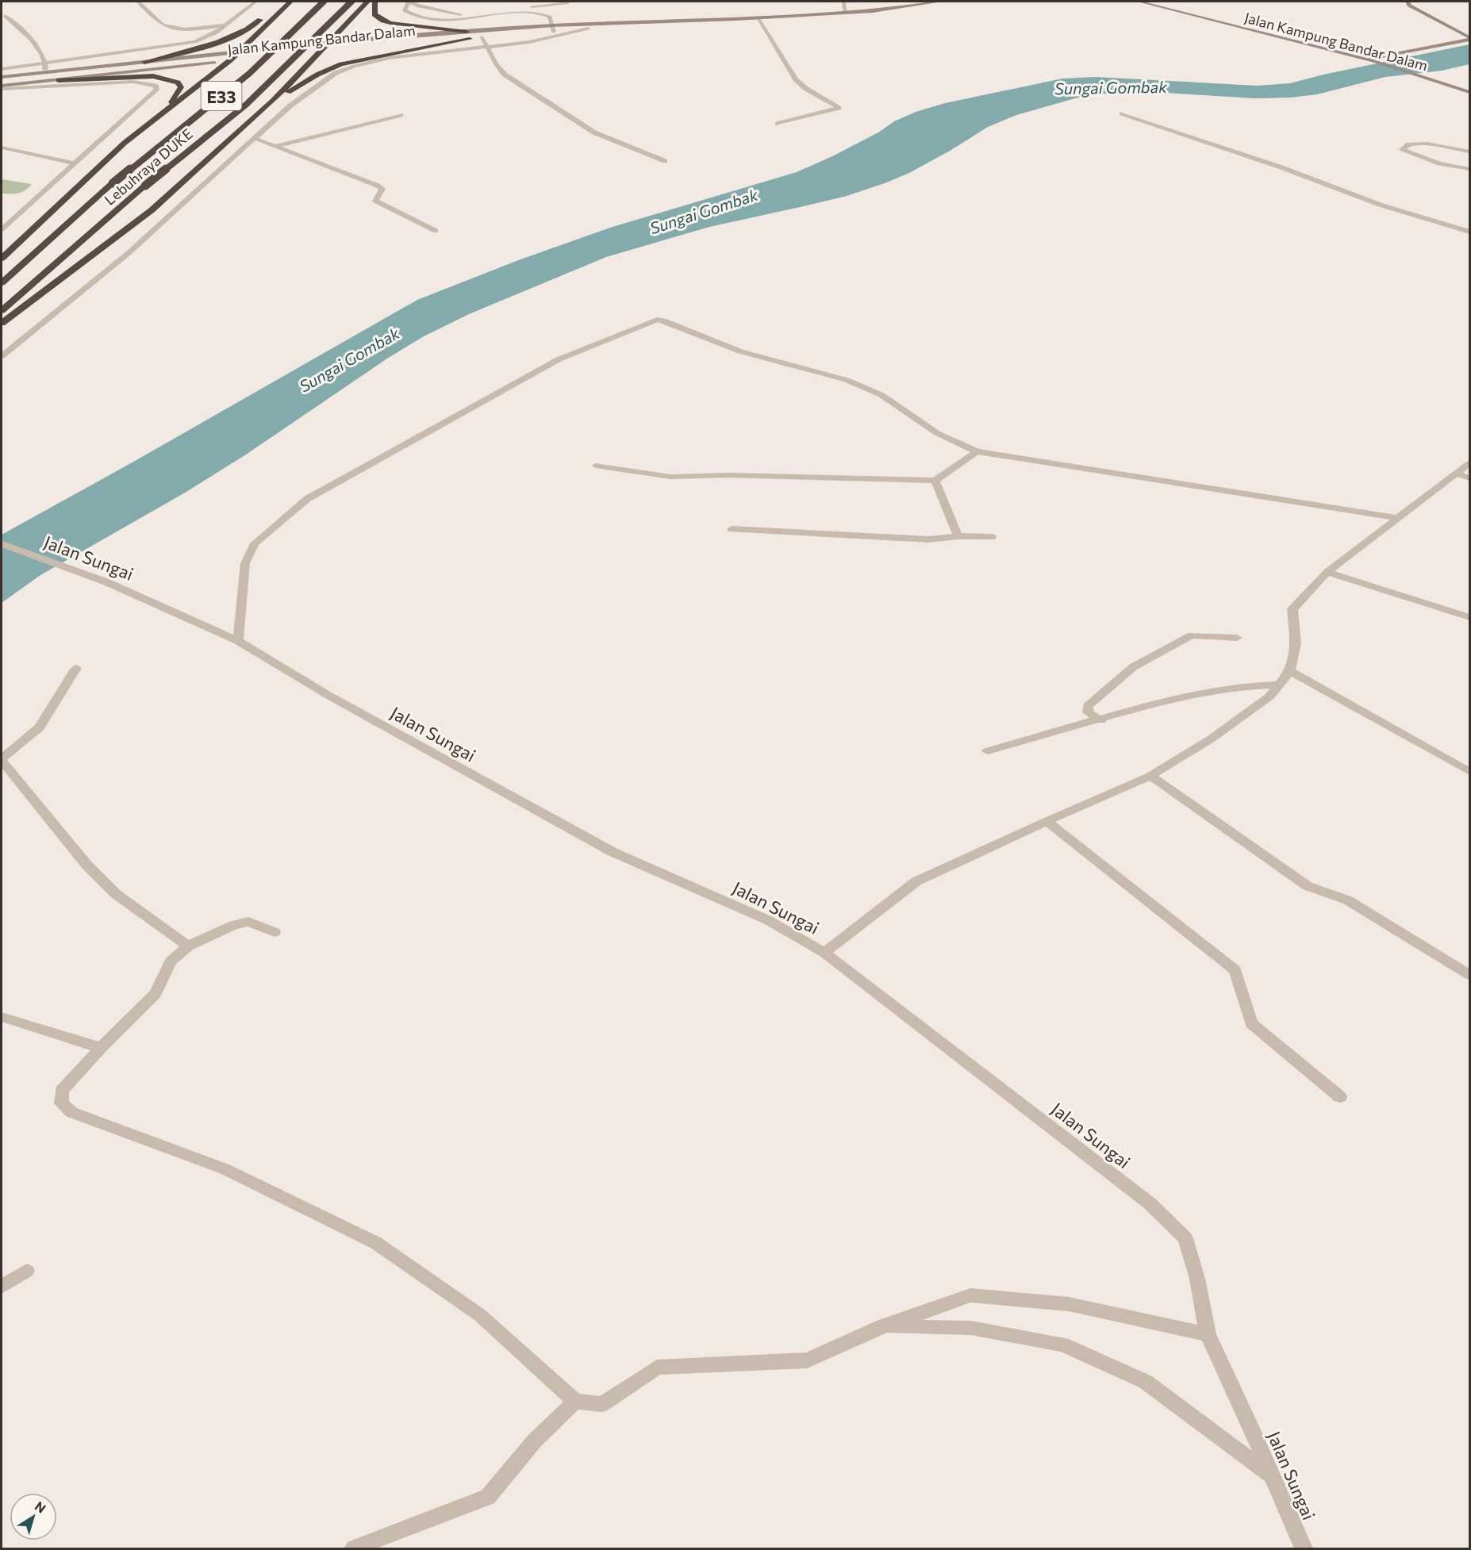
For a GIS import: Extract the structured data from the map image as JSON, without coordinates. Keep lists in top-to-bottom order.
{
  "streets": {
    "highway": ["E33", "Lebuhraya DUKE"],
    "street": ["Jalan Kampung Bandar Dalam", "Jalan Sungai"]
  },
  "water": ["Sungai Gombak"],
  "north": "top right"
}
